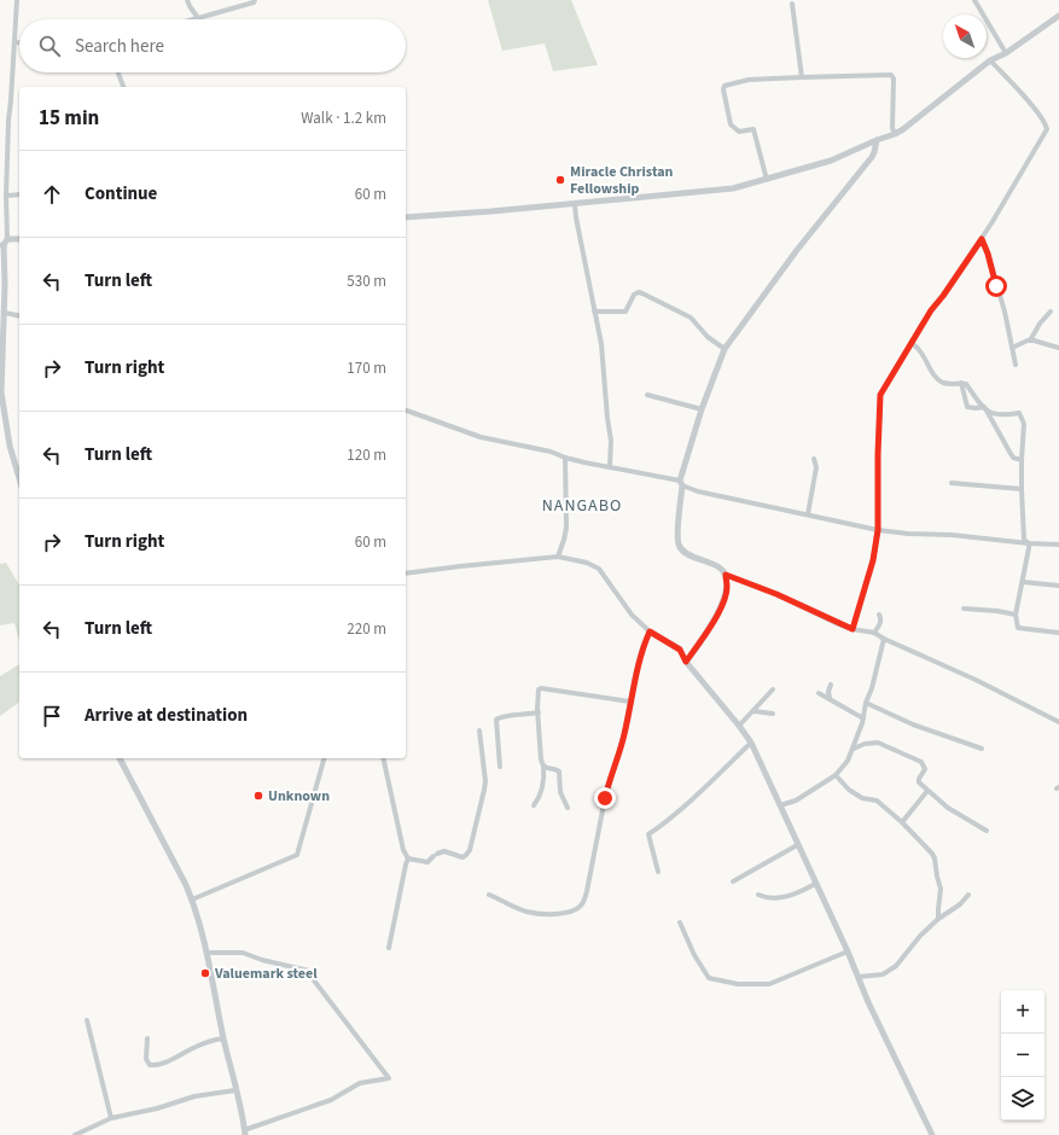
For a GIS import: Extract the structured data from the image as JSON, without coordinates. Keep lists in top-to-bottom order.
{
  "districts": ["NANGABO"],
  "places": ["Miracle Christan Fellowship", "Unknown", "Valuemark steel"],
  "north": "top left",
  "page": {
    "search": "Search here",
    "heading": ["15 min", "Walk · 1.2 km"],
    "list": [
      ["Continue", "60 m"],
      ["Turn left", "530 m"],
      ["Turn right", "170 m"],
      ["Turn left", "120 m"],
      ["Turn right", "60 m"],
      ["Turn left", "220 m"],
      "Arrive at destination"
    ],
    "map_buttons": ["+", "−"]
  }
}
